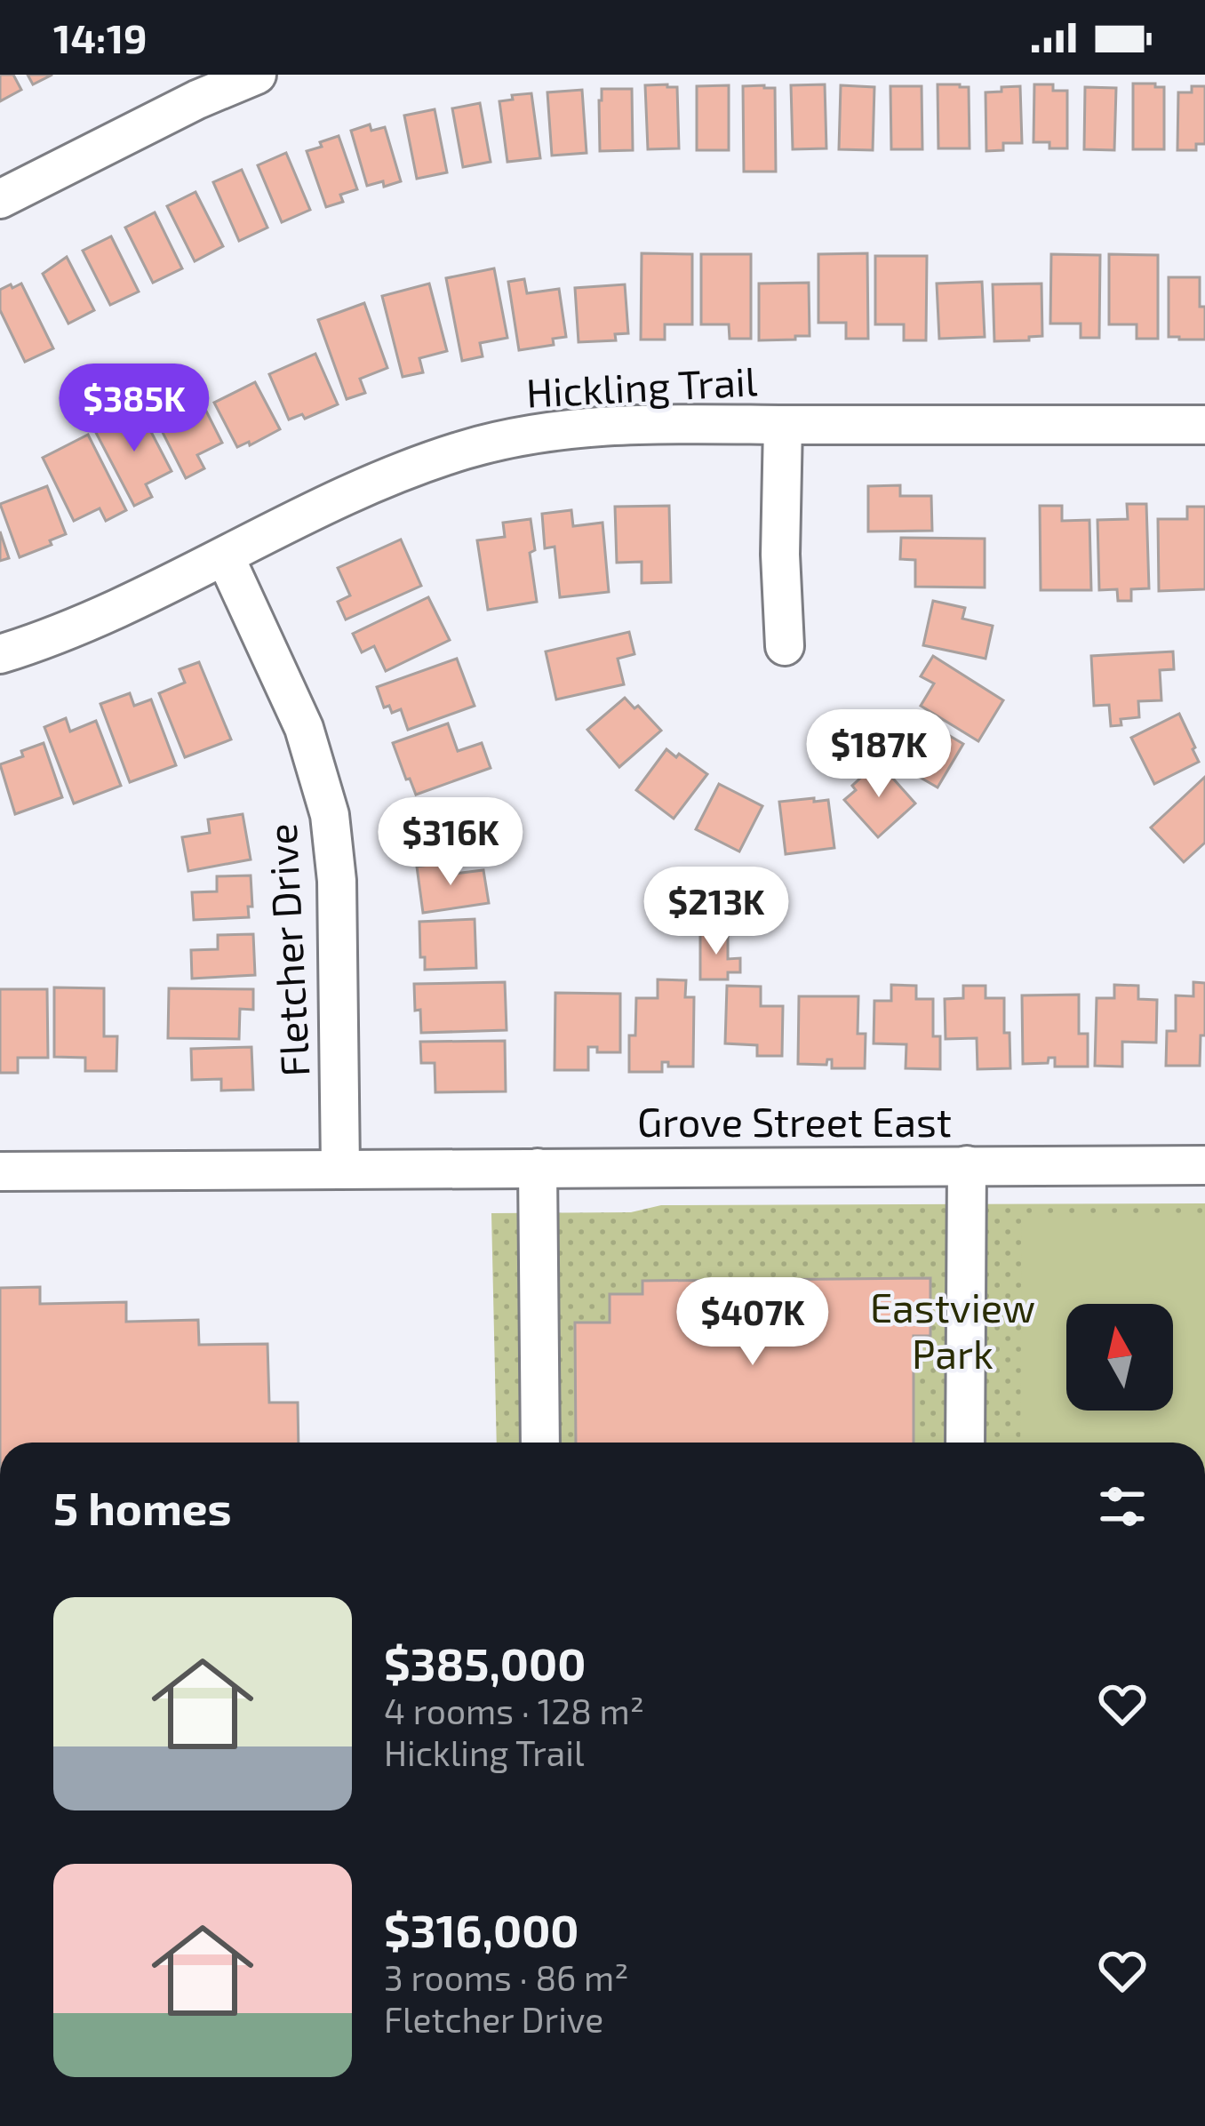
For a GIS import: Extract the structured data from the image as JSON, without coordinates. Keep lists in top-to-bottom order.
{
  "streets": {
    "street": ["Hickling Trail", "Fletcher Drive", "Grove Street East"]
  },
  "crossings": [
    ["Hickling Trail", "Fletcher Drive"],
    ["Fletcher Drive", "Grove Street East"]
  ],
  "parks": ["Eastview Park"],
  "north": "top",
  "page": {
    "status": "14:19",
    "price": [
      "$385K",
      "$187K",
      "$316K",
      "$213K",
      "$407K"
    ],
    "heading": "5 homes",
    "list": [
      {
        "name": "$385,000",
        "note": "4 rooms · 128 m² · Hickling Trail"
      },
      {
        "name": "$316,000",
        "note": "3 rooms · 86 m² · Fletcher Drive"
      }
    ]
  }
}
